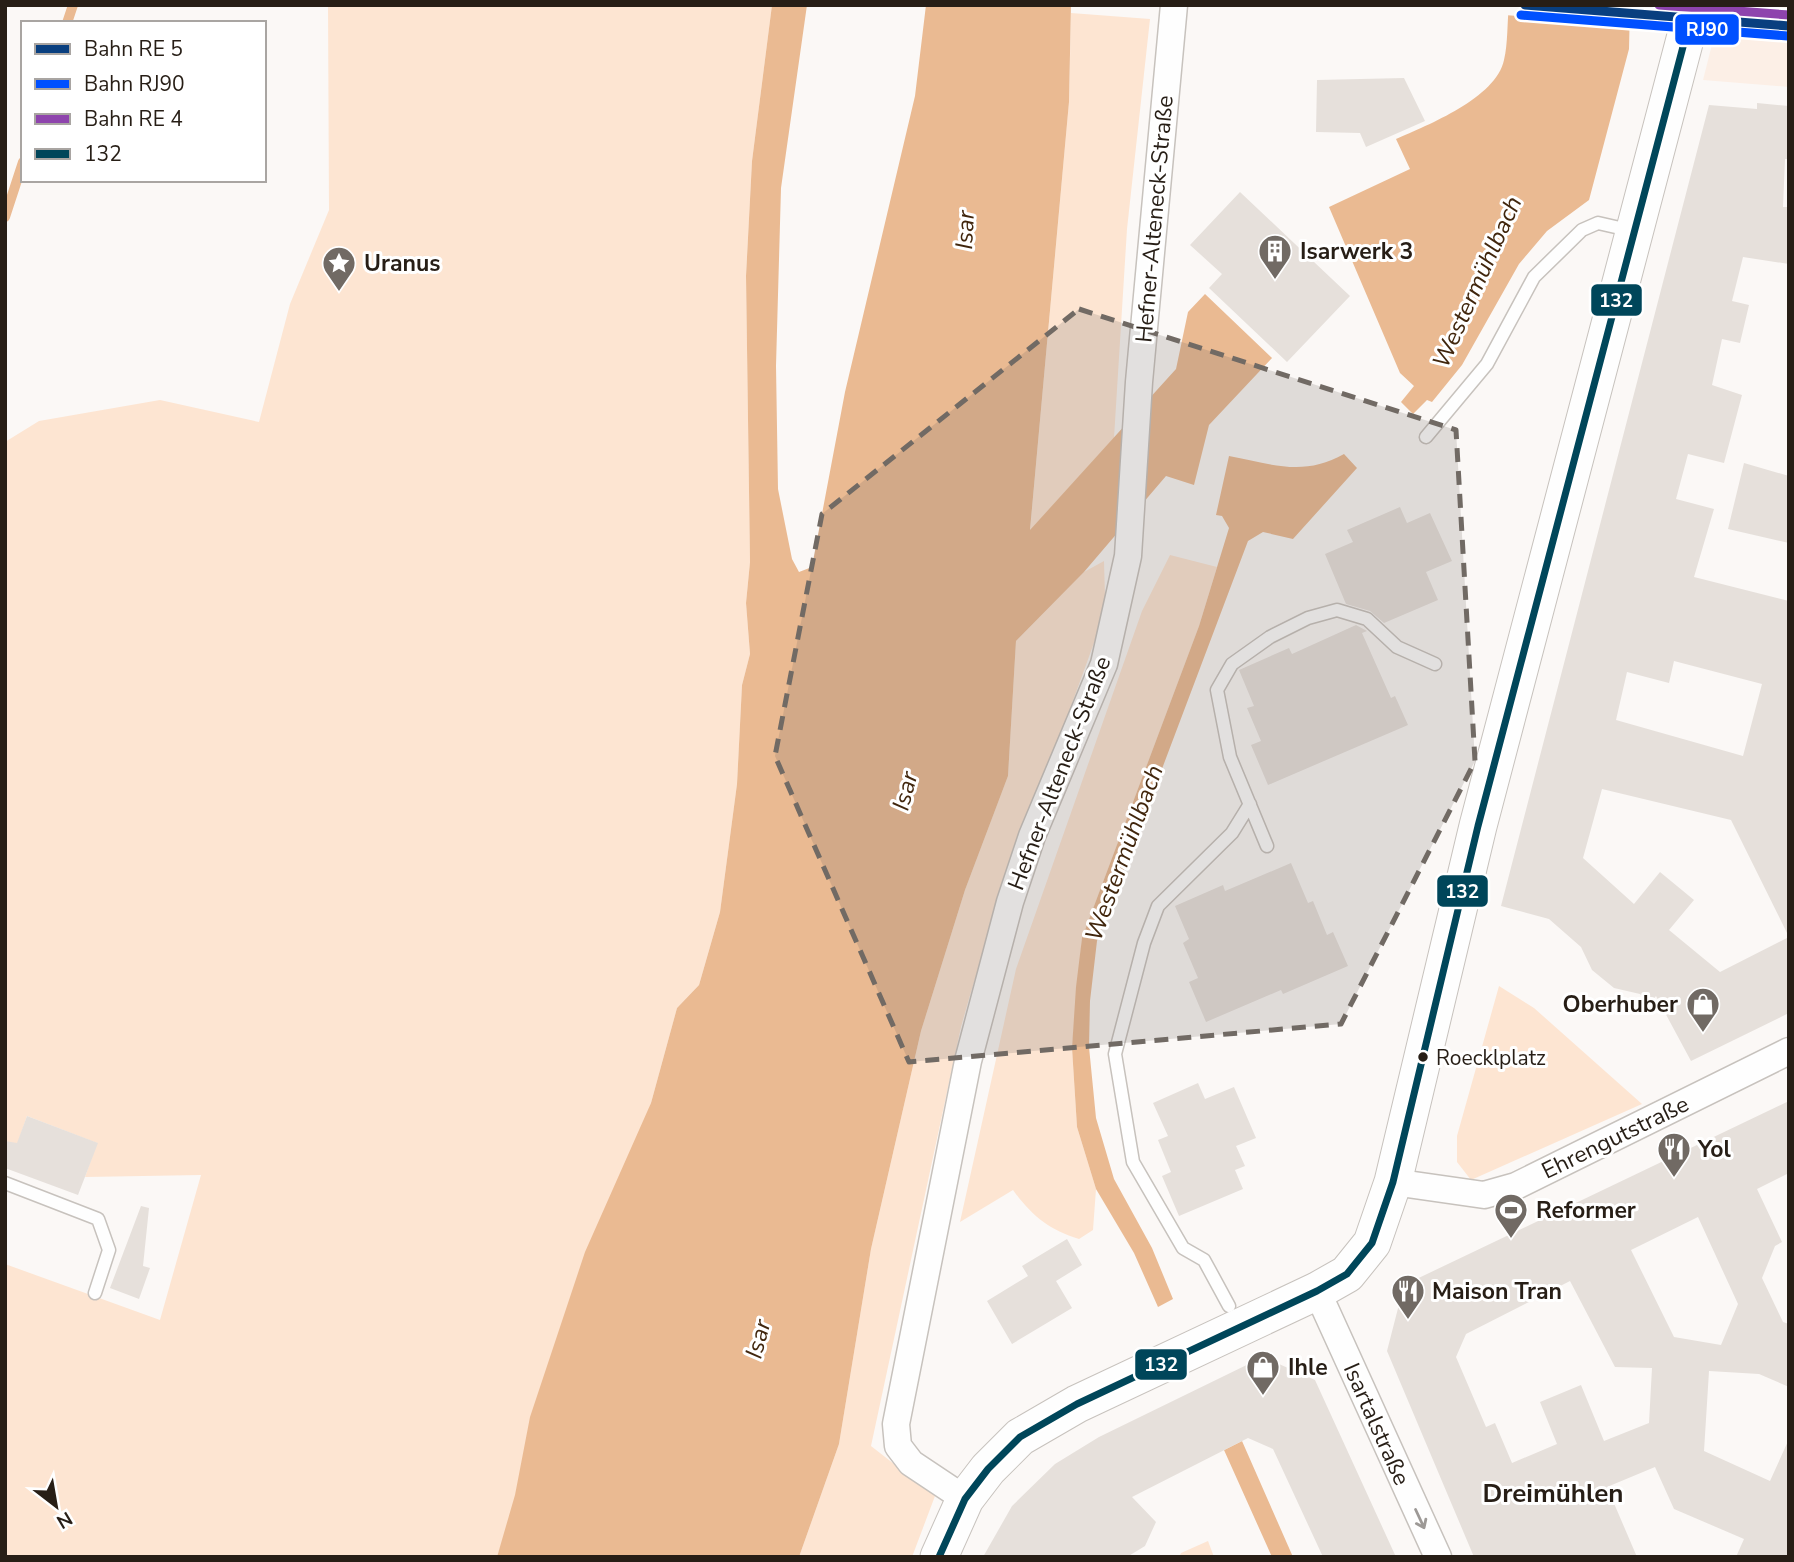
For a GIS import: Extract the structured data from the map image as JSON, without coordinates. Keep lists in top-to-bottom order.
{
  "streets": {
    "street": ["Hefner-Alteneck-Straße", "Ehrengutstraße", "Isartalstraße"]
  },
  "one_way": ["Isartalstraße"],
  "districts": ["Dreimühlen"],
  "water": ["Isar", "Westermühlbach"],
  "places": {
    "building": ["Isarwerk 3"],
    "place": ["Uranus"],
    "shop": ["Oberhuber", "Ihle"],
    "other": ["Roecklplatz"],
    "restaurant": ["Yol", "Maison Tran"],
    "sports": ["Reformer"]
  },
  "lines": ["transit line 132", "rail line RJ90"],
  "legend": [
    "Bahn RE 5",
    "Bahn RJ90",
    "Bahn RE 4",
    "132"
  ],
  "north": "bottom right"
}
